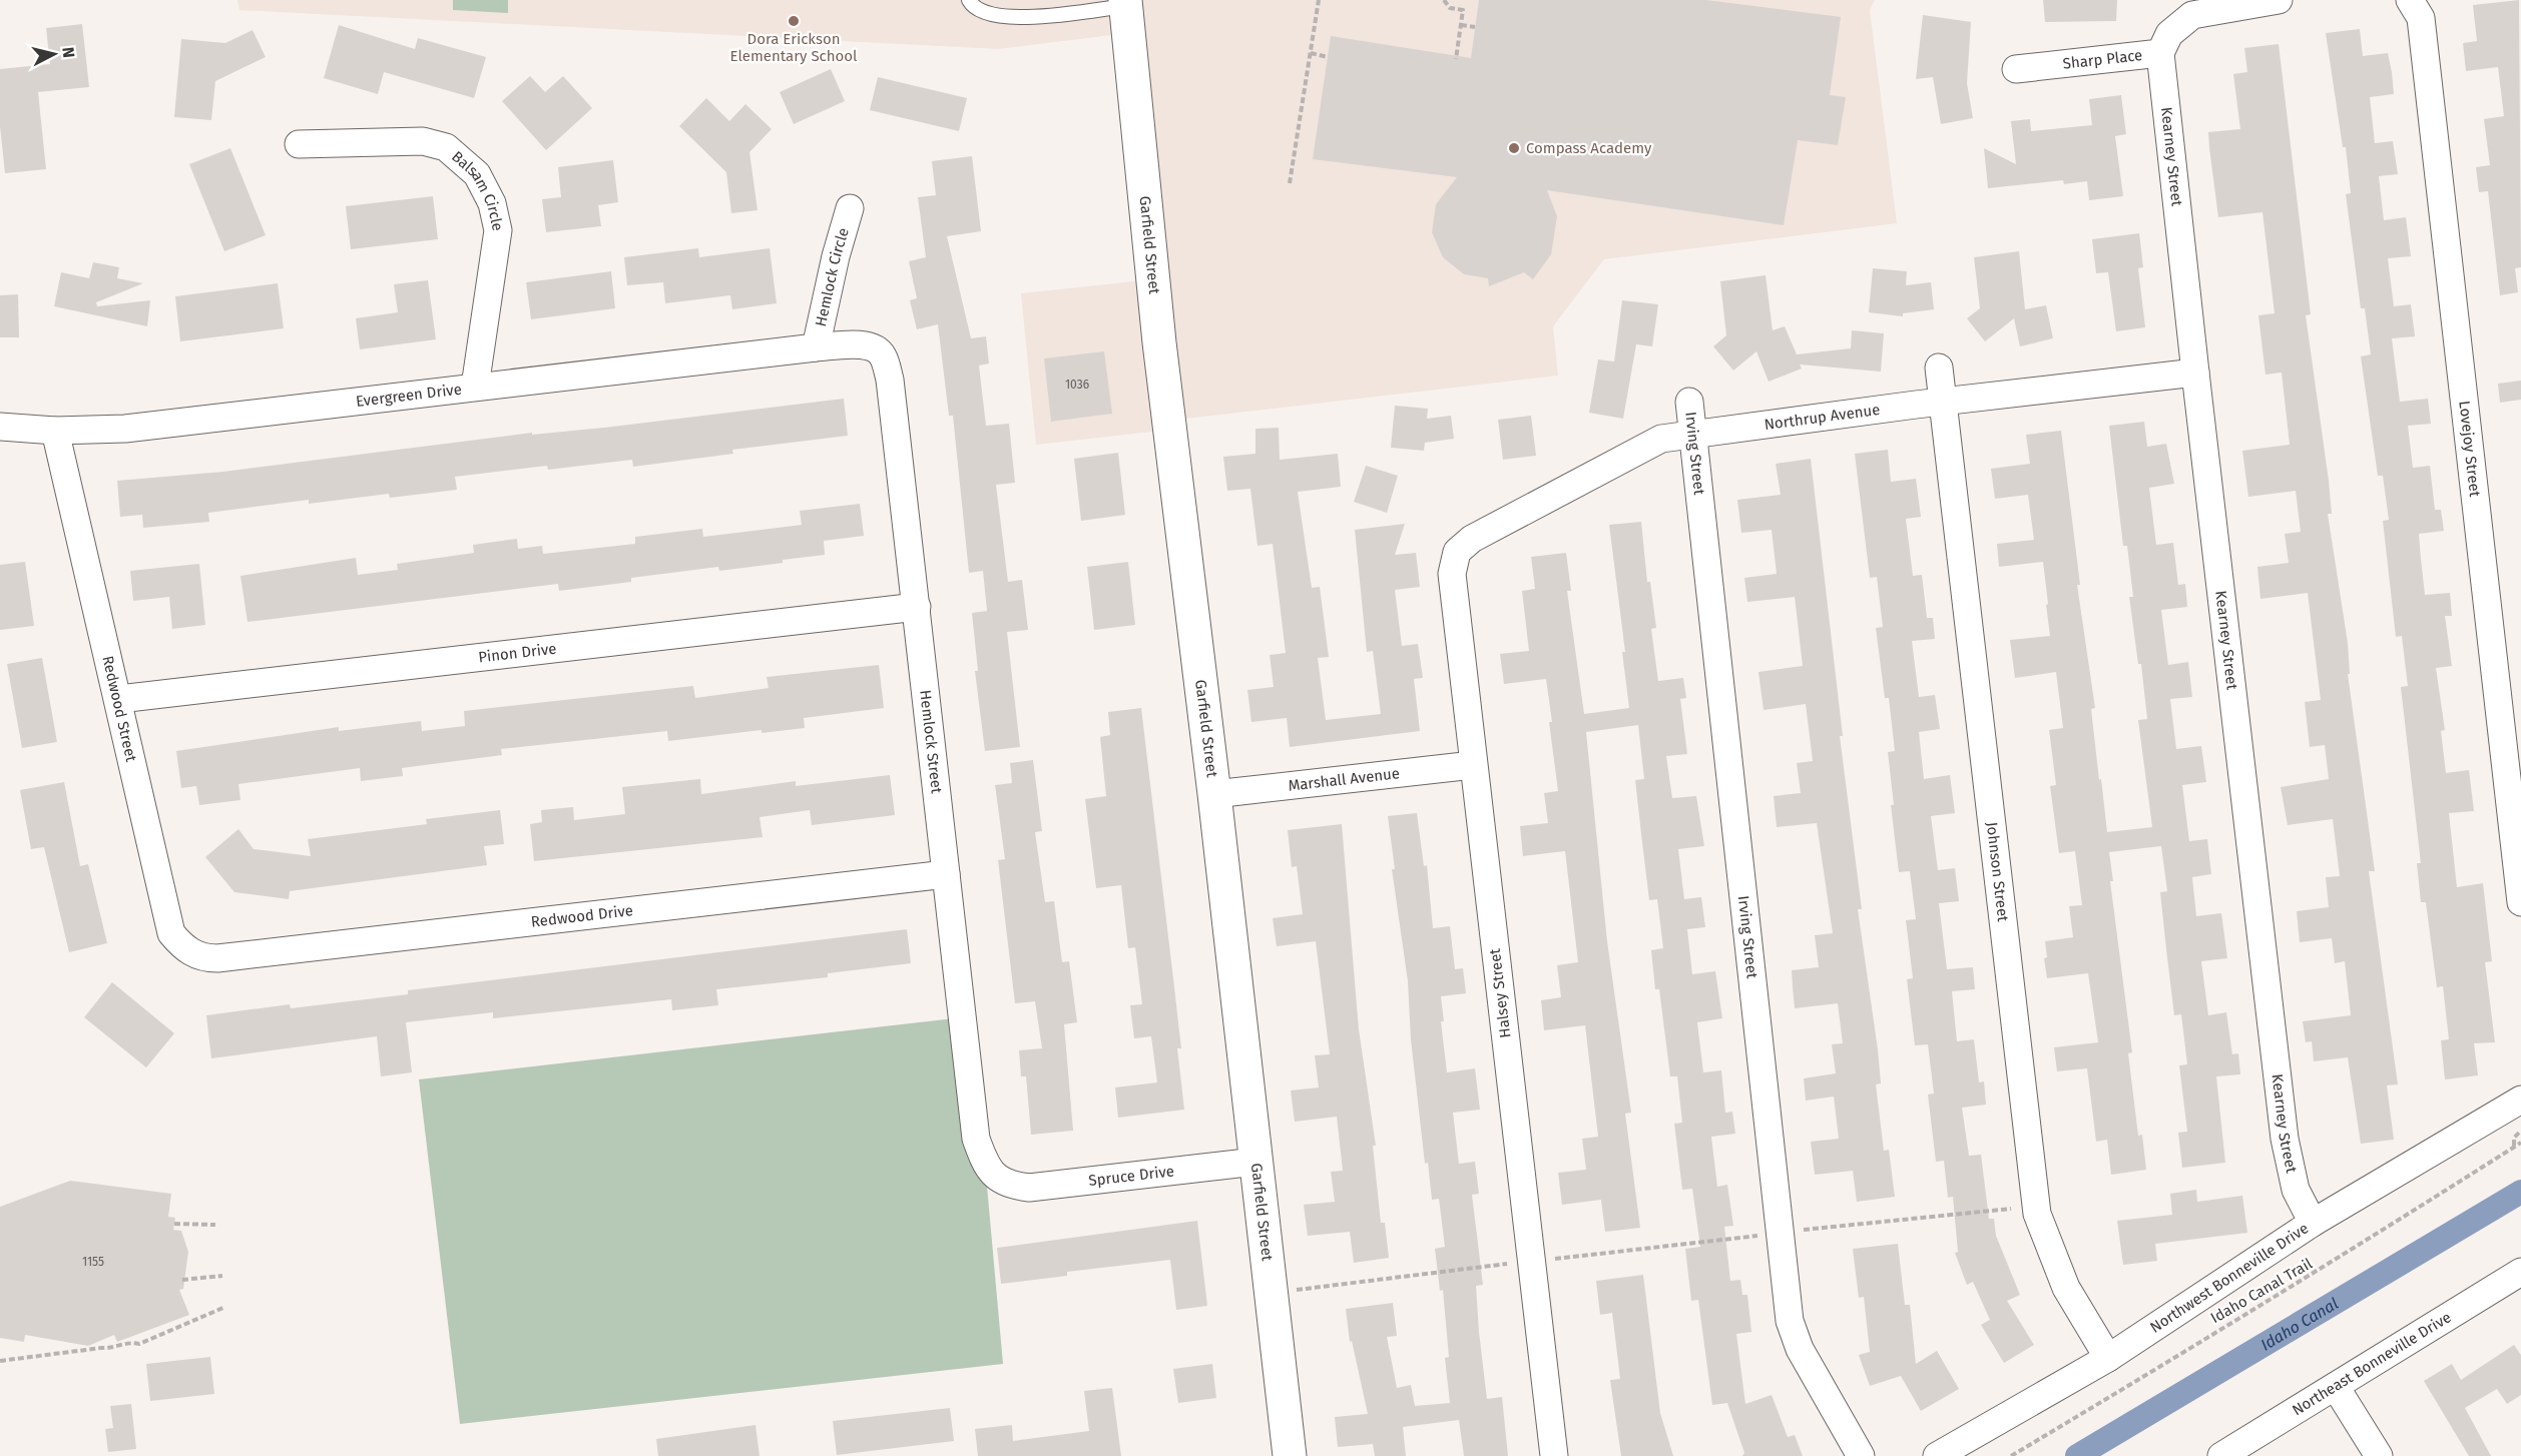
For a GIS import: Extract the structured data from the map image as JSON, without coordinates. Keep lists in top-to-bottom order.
{
  "streets": {
    "street": [
      "Sharp Place",
      "Kearney Street",
      "Balsam Circle",
      "Garfield Street",
      "Hemlock Circle",
      "Evergreen Drive",
      "Northrup Avenue",
      "Lovejoy Street",
      "Irving Street",
      "Pinon Drive",
      "Redwood Street",
      "Hemlock Street",
      "Marshall Avenue",
      "Johnson Street",
      "Redwood Drive",
      "Halsey Street",
      "Spruce Drive",
      "Northwest Bonneville Drive",
      "Northeast Bonneville Drive"
    ],
    "path": ["Idaho Canal Trail"]
  },
  "crossings": [
    ["Sharp Place", "Kearney Street"],
    ["Kearney Street", "Northrup Avenue"],
    ["Kearney Street", "Northwest Bonneville Drive"],
    ["Balsam Circle", "Evergreen Drive"],
    ["Garfield Street", "Marshall Avenue"],
    ["Garfield Street", "Spruce Drive"],
    ["Hemlock Circle", "Evergreen Drive"],
    ["Hemlock Circle", "Hemlock Street"],
    ["Evergreen Drive", "Redwood Street"],
    ["Evergreen Drive", "Hemlock Street"],
    ["Northrup Avenue", "Irving Street"],
    ["Northrup Avenue", "Johnson Street"],
    ["Northrup Avenue", "Halsey Street"],
    ["Pinon Drive", "Redwood Street"],
    ["Pinon Drive", "Hemlock Street"],
    ["Redwood Street", "Redwood Drive"],
    ["Hemlock Street", "Redwood Drive"],
    ["Hemlock Street", "Spruce Drive"],
    ["Marshall Avenue", "Halsey Street"],
    ["Johnson Street", "Northwest Bonneville Drive"]
  ],
  "water": ["Idaho Canal"],
  "places": ["Dora Erickson Elementary School", "Compass Academy"],
  "house_numbers": ["1036", "1155"],
  "north": "right"
}
